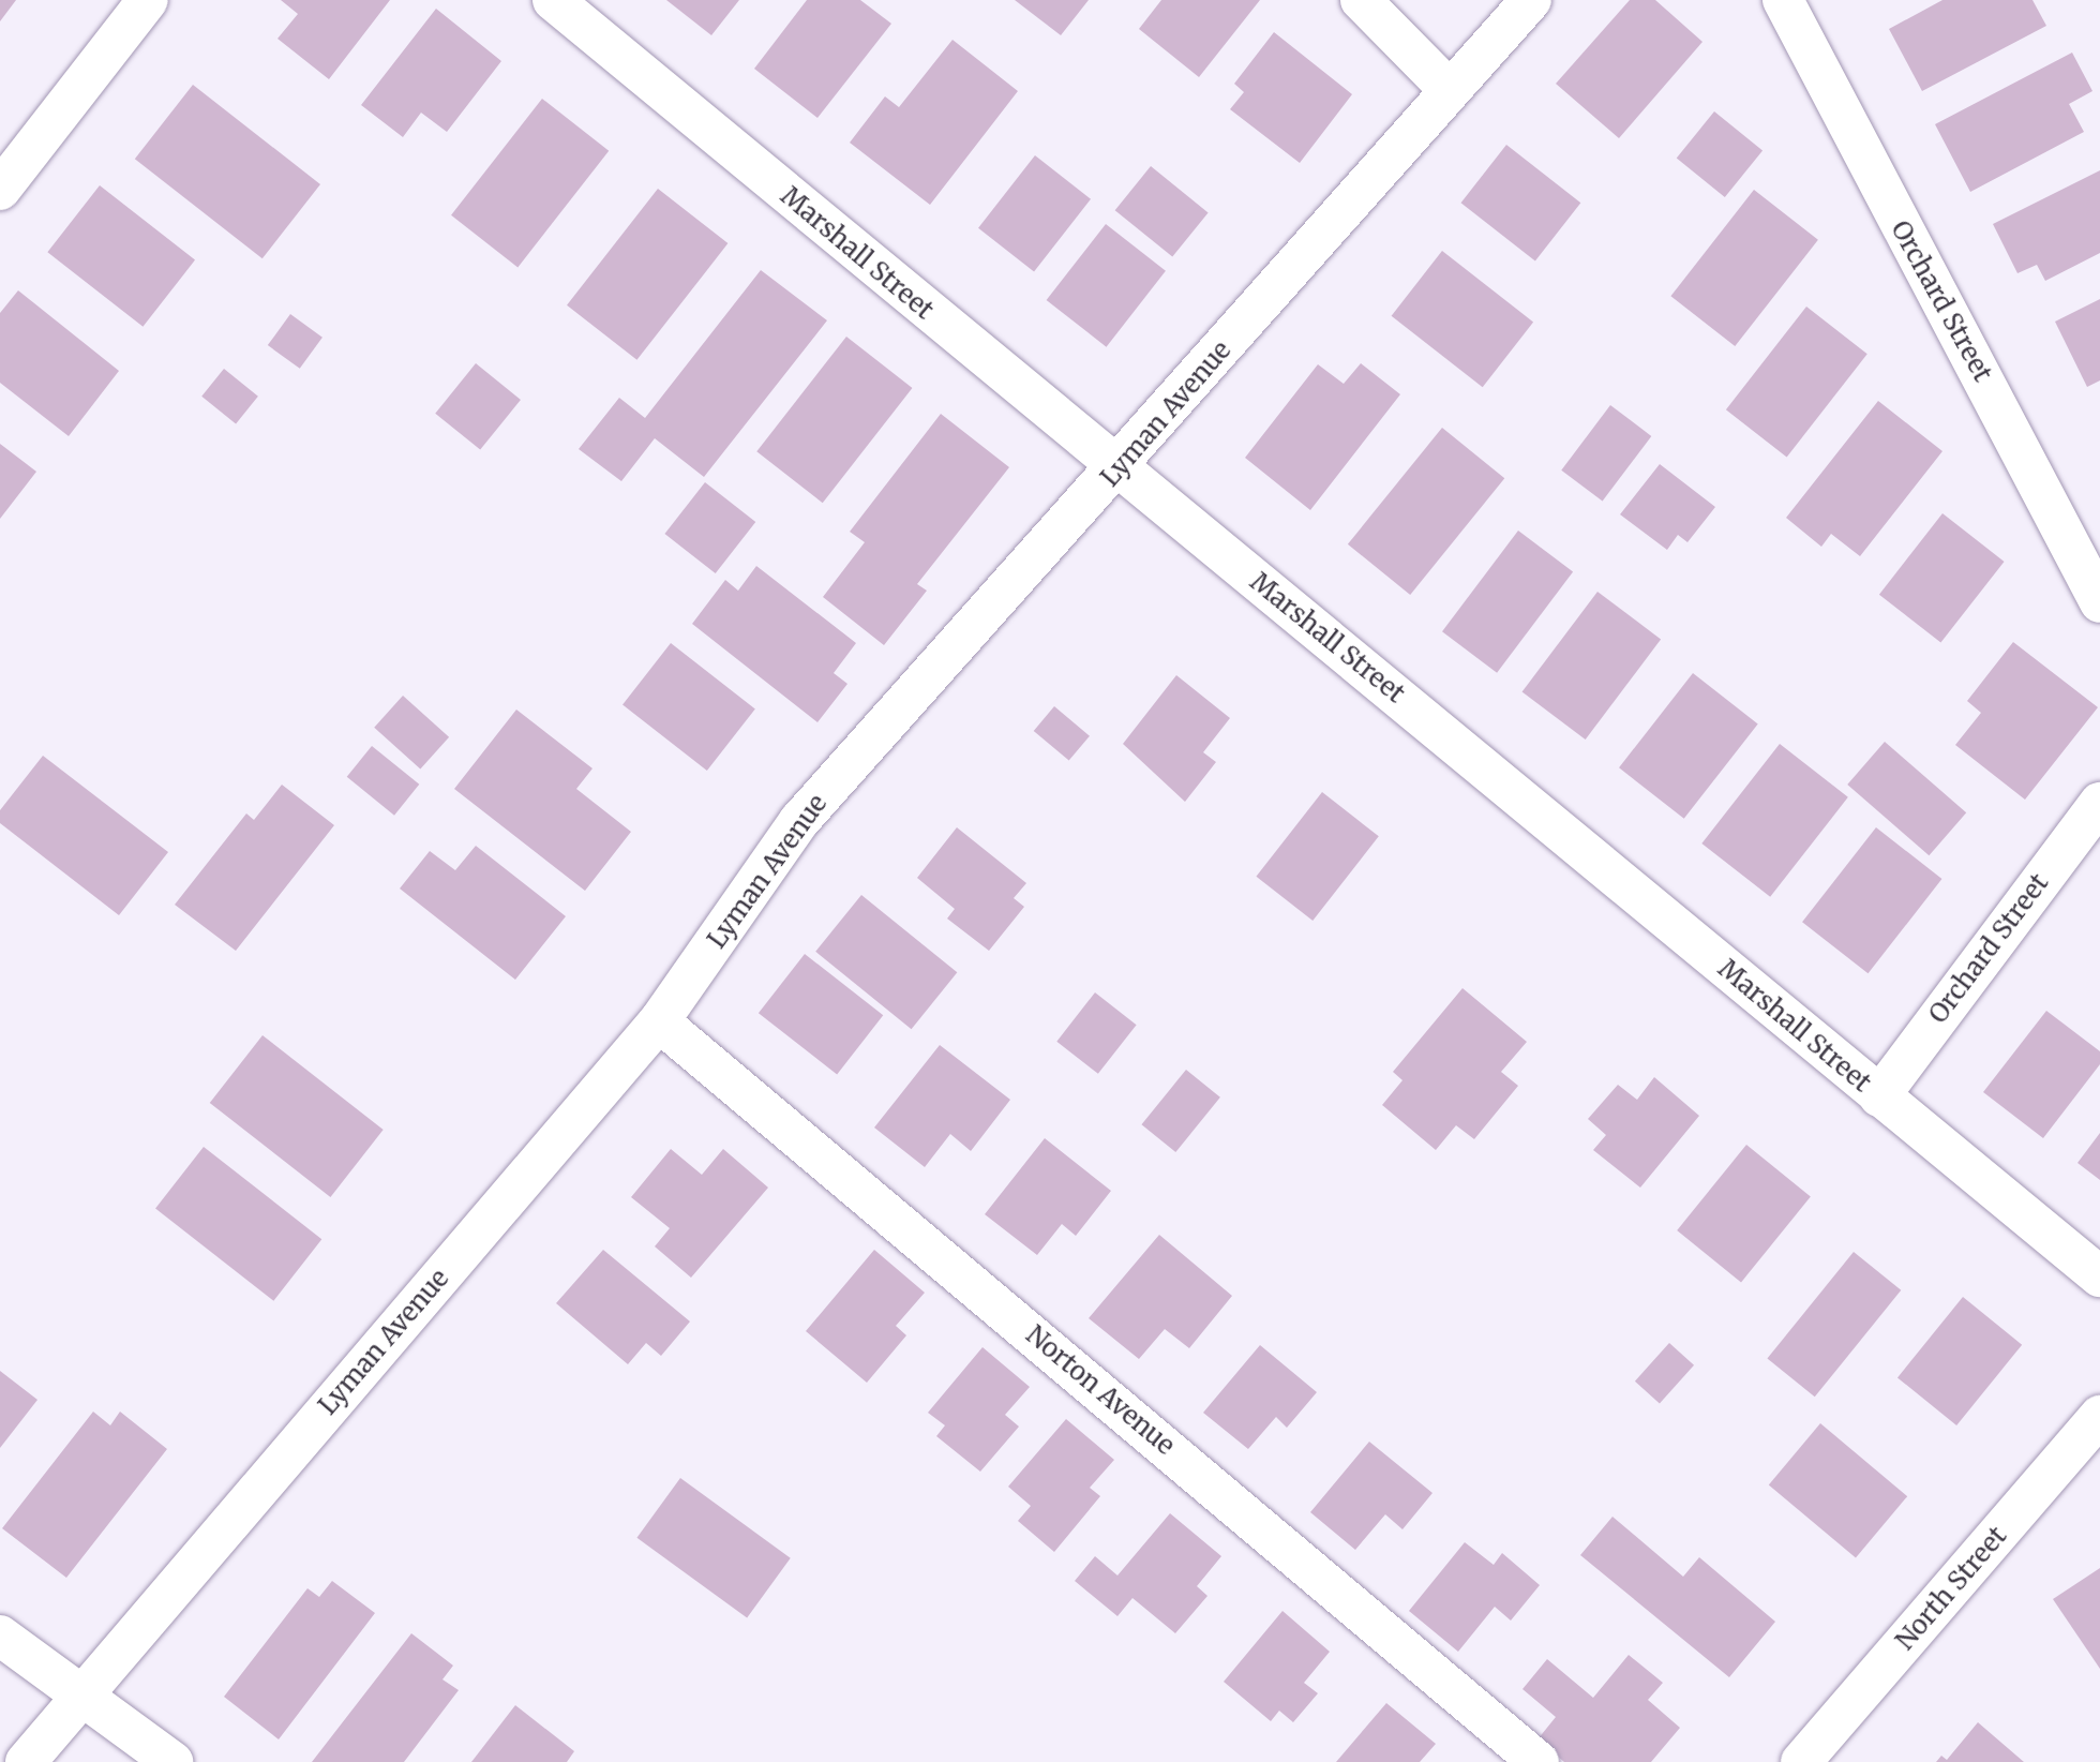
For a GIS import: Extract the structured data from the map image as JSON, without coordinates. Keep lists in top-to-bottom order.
{
  "streets": {
    "street": [
      "Marshall Street",
      "Orchard Street",
      "Lyman Avenue",
      "Norton Avenue",
      "North Street"
    ]
  },
  "crossings": [
    ["Marshall Street", "Orchard Street"],
    ["Marshall Street", "Lyman Avenue"],
    ["Lyman Avenue", "Norton Avenue"]
  ]
}
